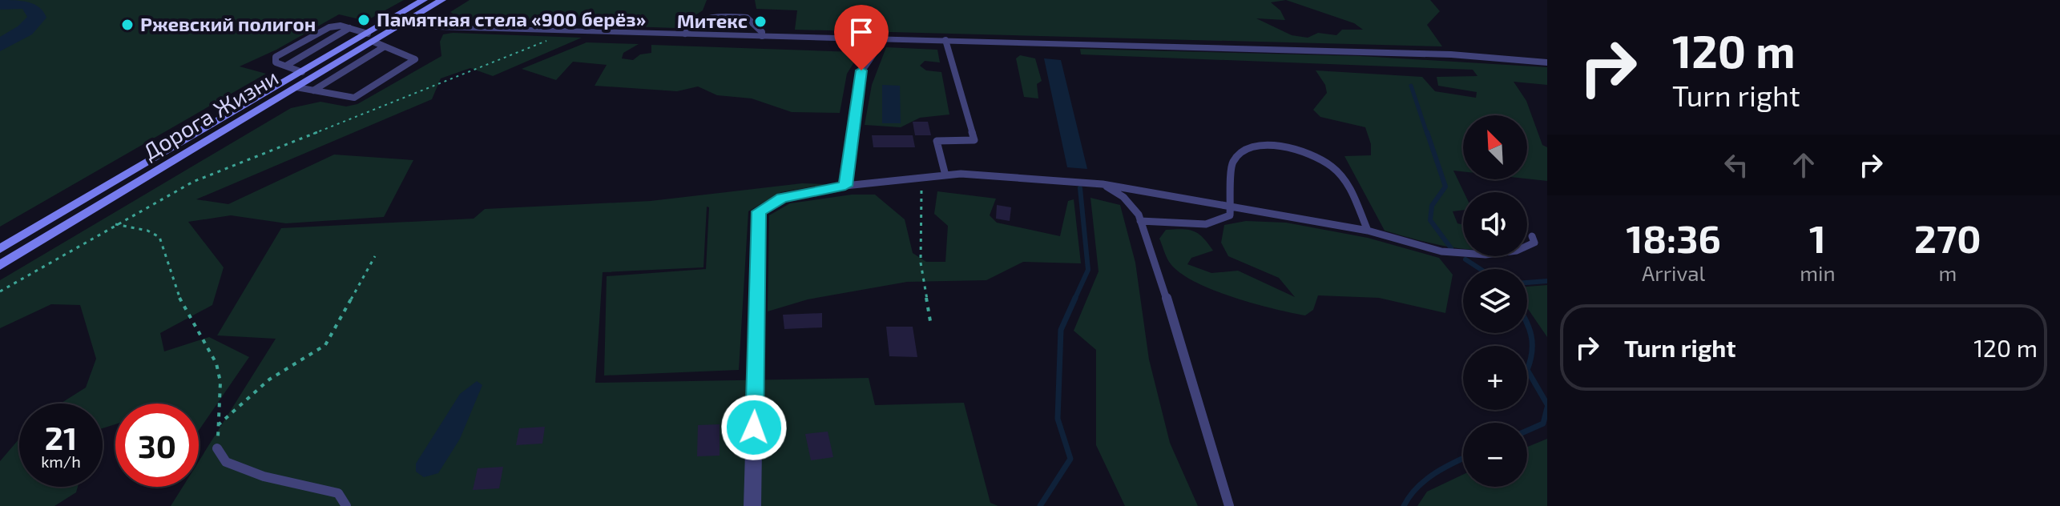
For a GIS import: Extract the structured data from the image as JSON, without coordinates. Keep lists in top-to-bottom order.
{
  "streets": {
    "main road": ["Дорога Жизни"]
  },
  "places": ["Памятная стела «900 берёз»", "Митекс", "Ржевский полигон"],
  "north": "top left",
  "page": {
    "turn": ["120 m", "Turn right"],
    "map_buttons": ["+", "−"],
    "eta": [
      "18:36",
      "Arrival",
      "1",
      "min",
      "270",
      "m"
    ],
    "list": [
      {
        "name": "Turn right",
        "value": "120 m"
      }
    ],
    "speed": "21 km/h",
    "limit": "30"
  }
}
